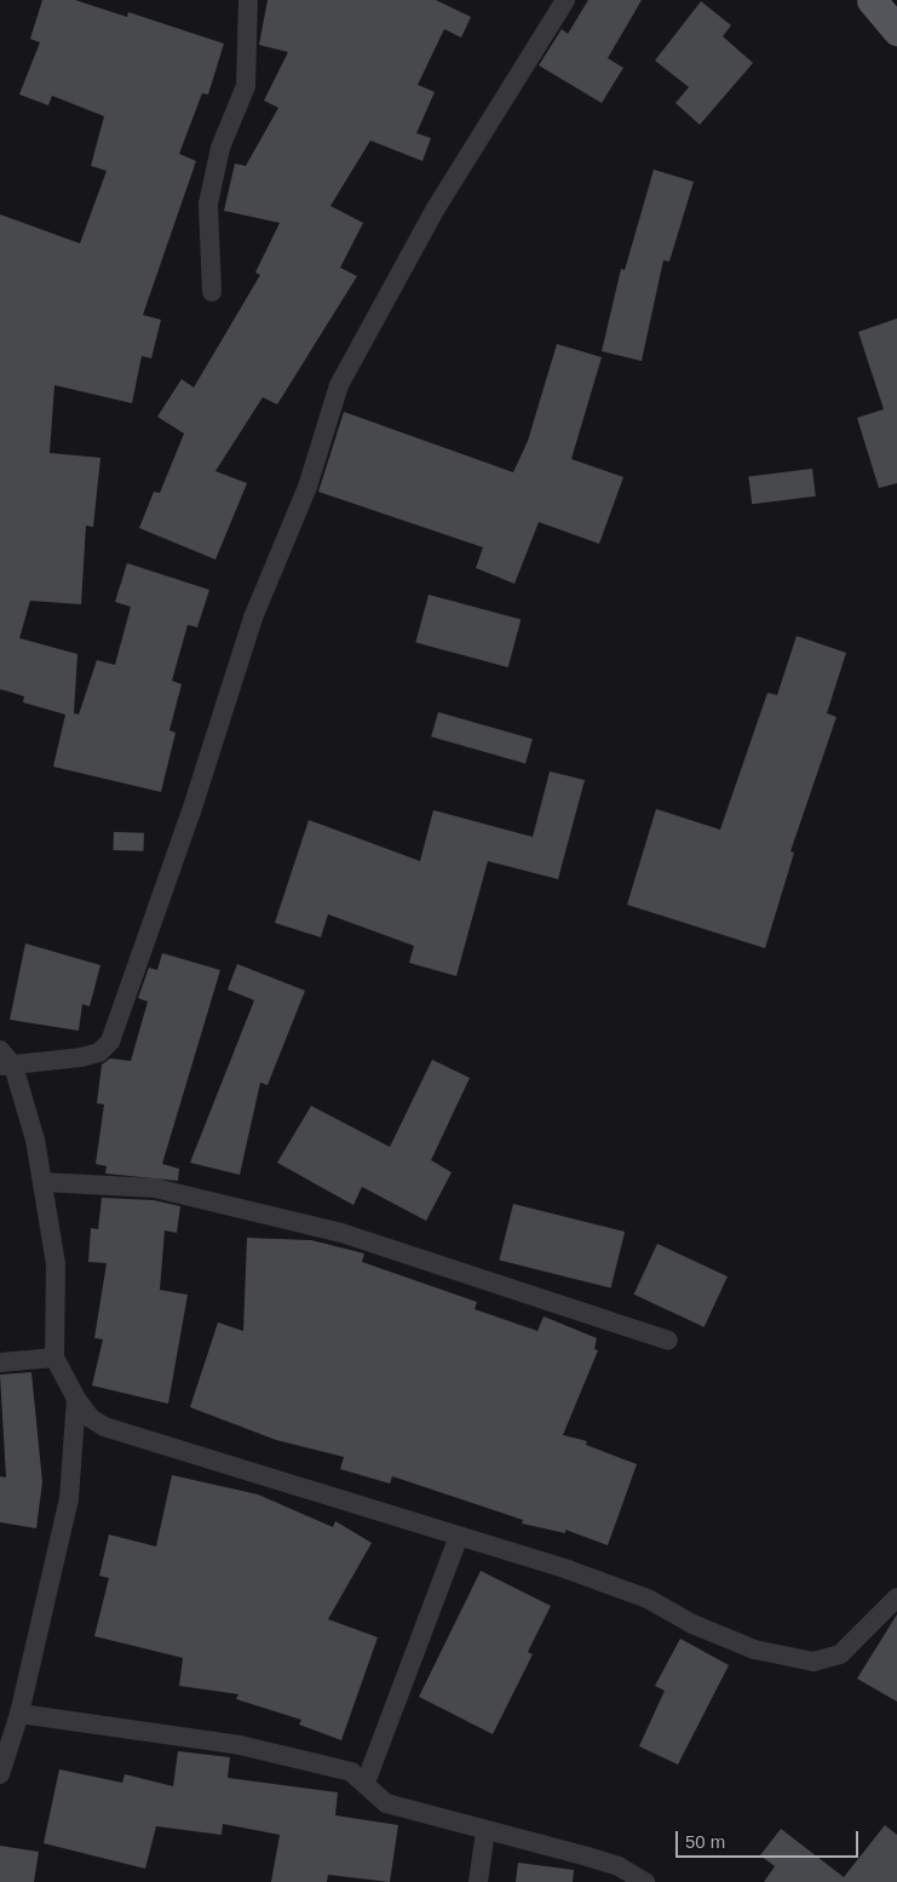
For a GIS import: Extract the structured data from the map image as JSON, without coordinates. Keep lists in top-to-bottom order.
{
  "scale_bar": "50 m"
}
